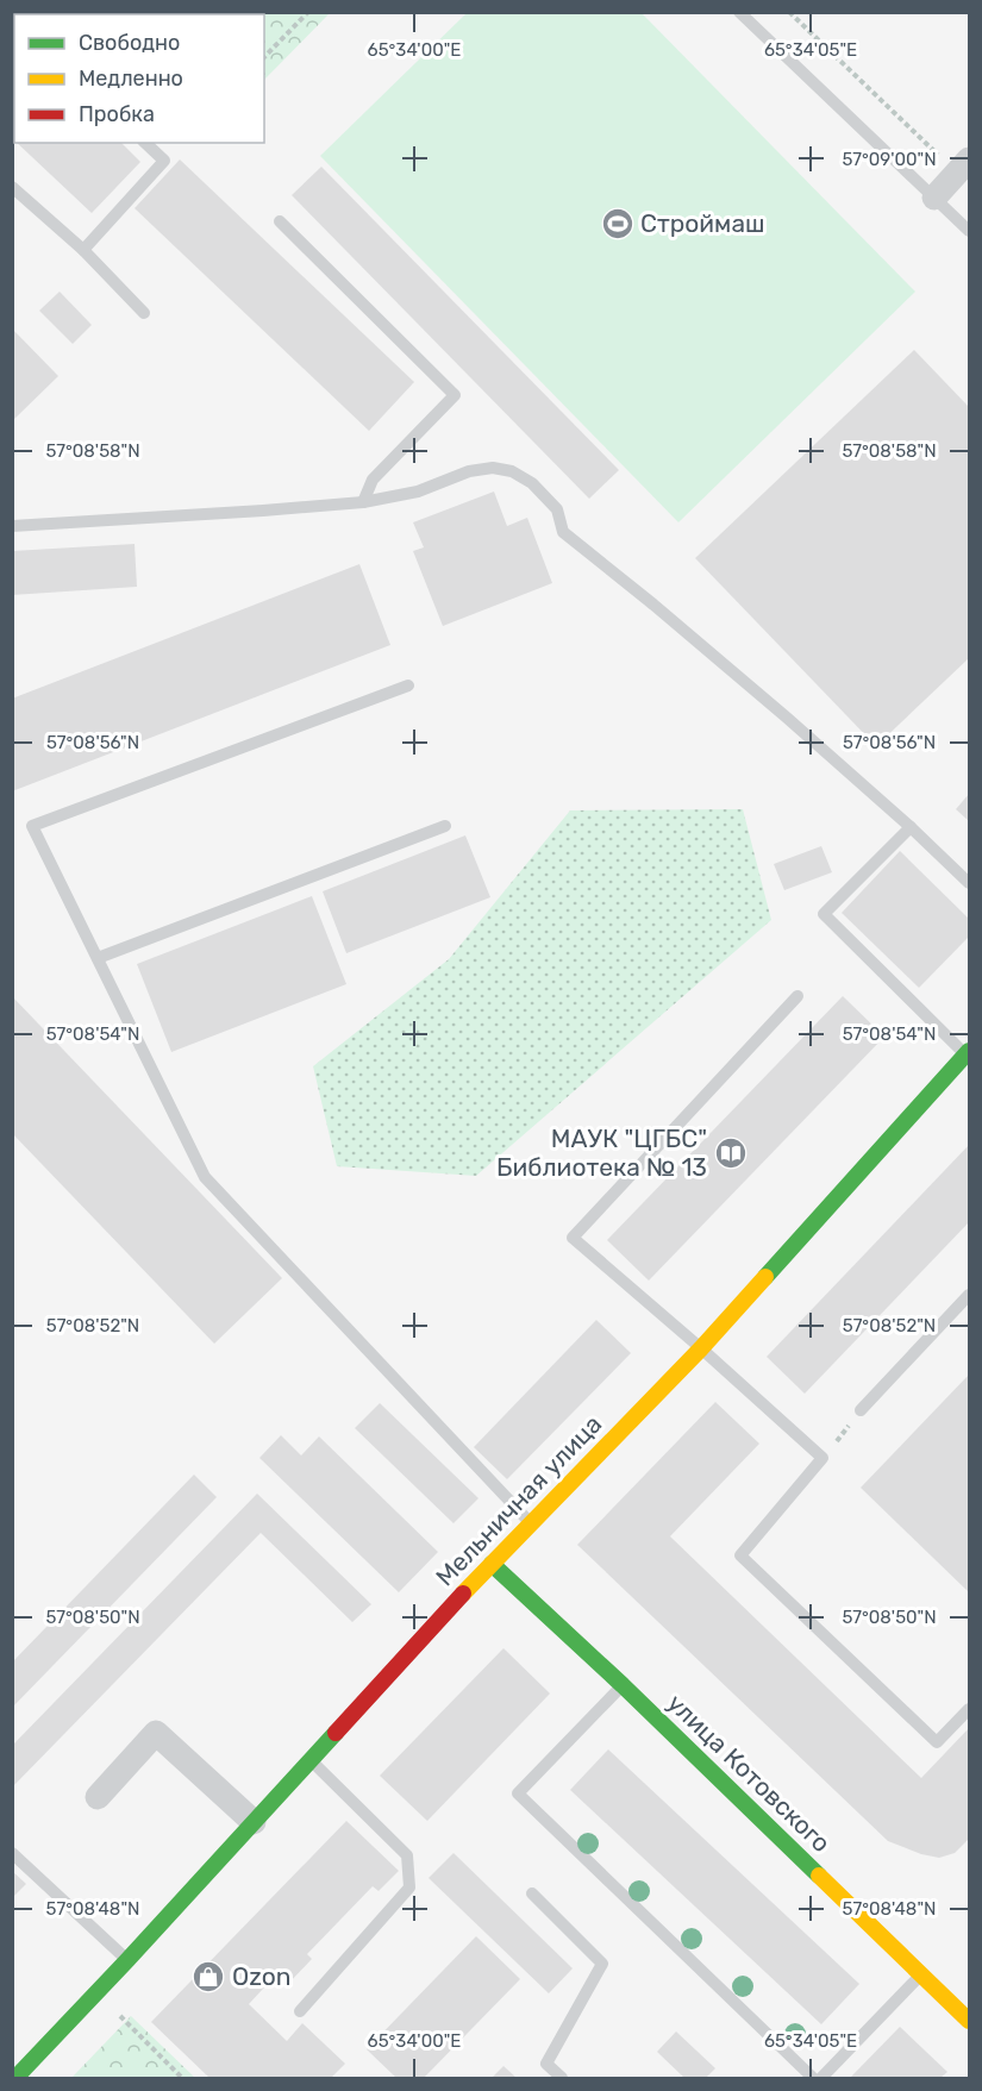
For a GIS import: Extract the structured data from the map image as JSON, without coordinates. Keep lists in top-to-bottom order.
{
  "streets": {
    "street": ["Мельничная улица", "улица Котовского"]
  },
  "crossings": [
    ["Мельничная улица", "улица Котовского"]
  ],
  "places": {
    "sports": ["Строймаш"],
    "library": ["МАУК \"ЦГБС\" Библиотека № 13"],
    "shop": ["Ozon"]
  },
  "legend": ["Свободно", "Медленно", "Пробка"],
  "coordinates": [
    "65°34'00\"E",
    "65°34'05\"E",
    "57°09'00\"N",
    "57°08'58\"N",
    "57°08'56\"N",
    "57°08'54\"N",
    "57°08'52\"N",
    "57°08'50\"N",
    "57°08'48\"N"
  ]
}
